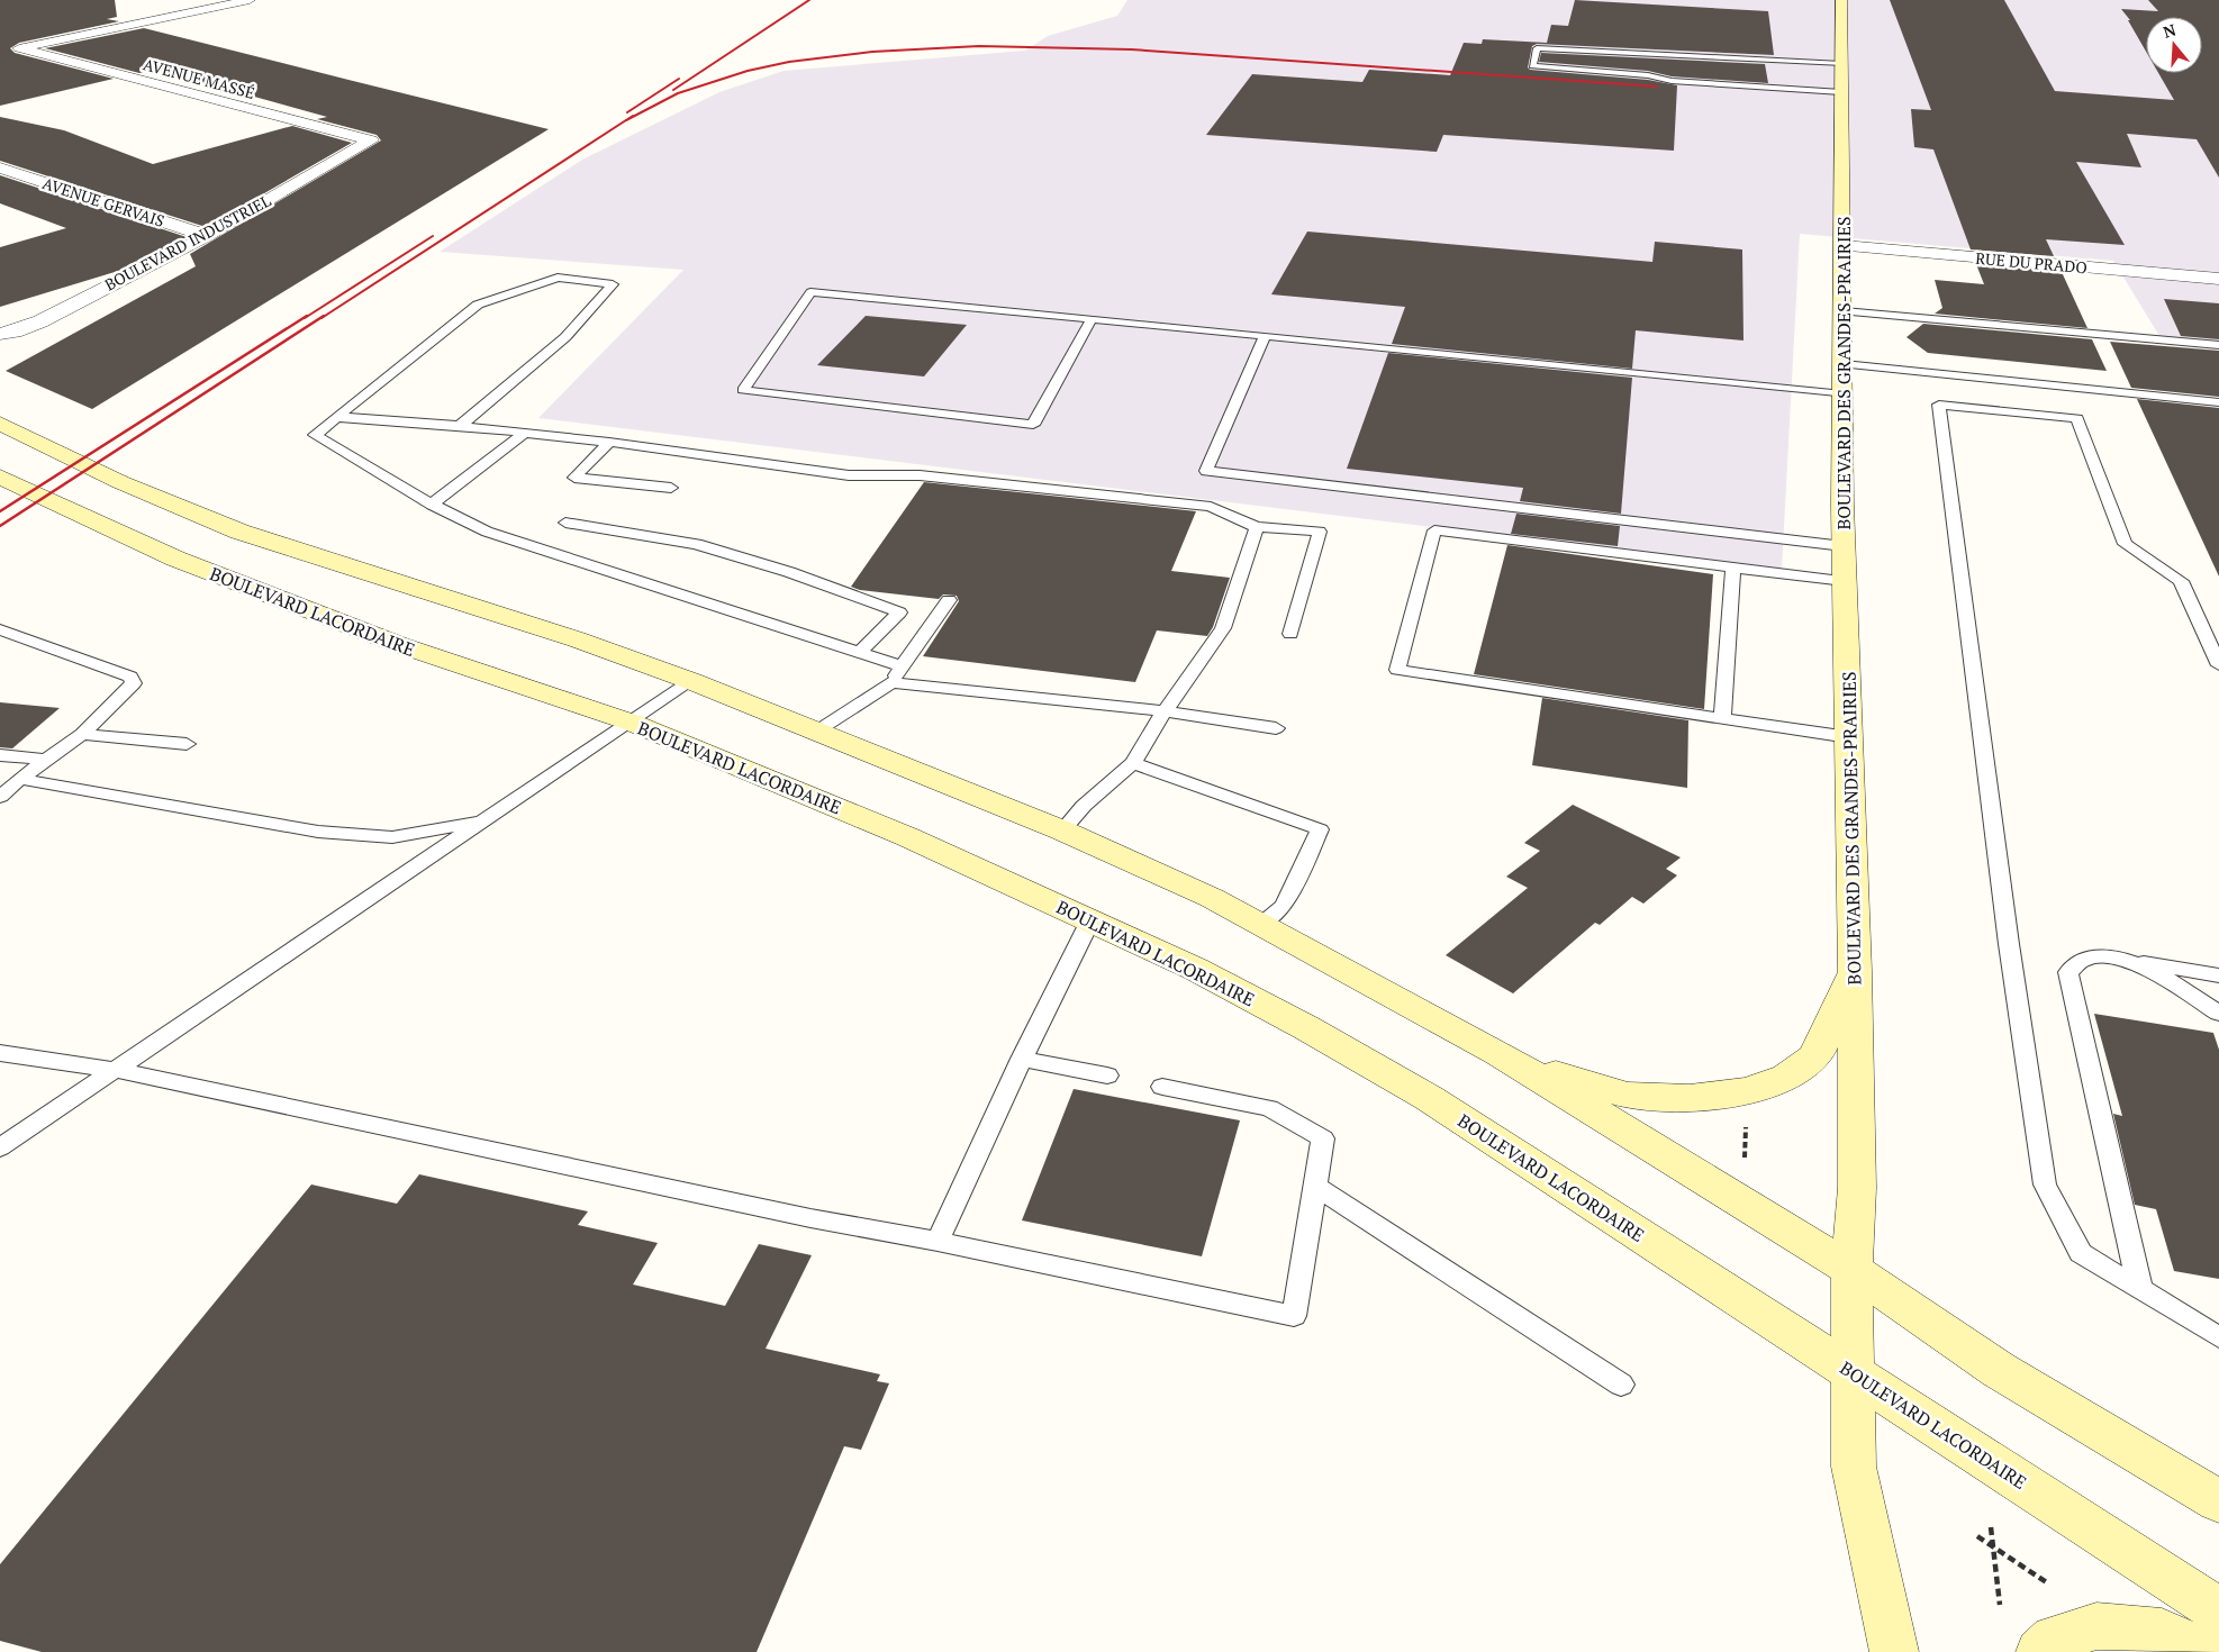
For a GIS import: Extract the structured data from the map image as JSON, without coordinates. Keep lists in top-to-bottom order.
{
  "streets": {
    "main road": ["BOULEVARD DES GRANDES-PRAIRIES", "BOULEVARD LACORDAIRE"],
    "street": [
      "AVENUE MASSÉ",
      "AVENUE GERVAIS",
      "BOULEVARD INDUSTRIEL",
      "RUE DU PRADO"
    ]
  },
  "crossings": [
    ["AVENUE MASSÉ", "BOULEVARD INDUSTRIEL"],
    ["AVENUE GERVAIS", "BOULEVARD INDUSTRIEL"],
    ["RUE DU PRADO", "BOULEVARD DES GRANDES-PRAIRIES"],
    ["BOULEVARD DES GRANDES-PRAIRIES", "BOULEVARD LACORDAIRE"]
  ],
  "north": "top"
}
